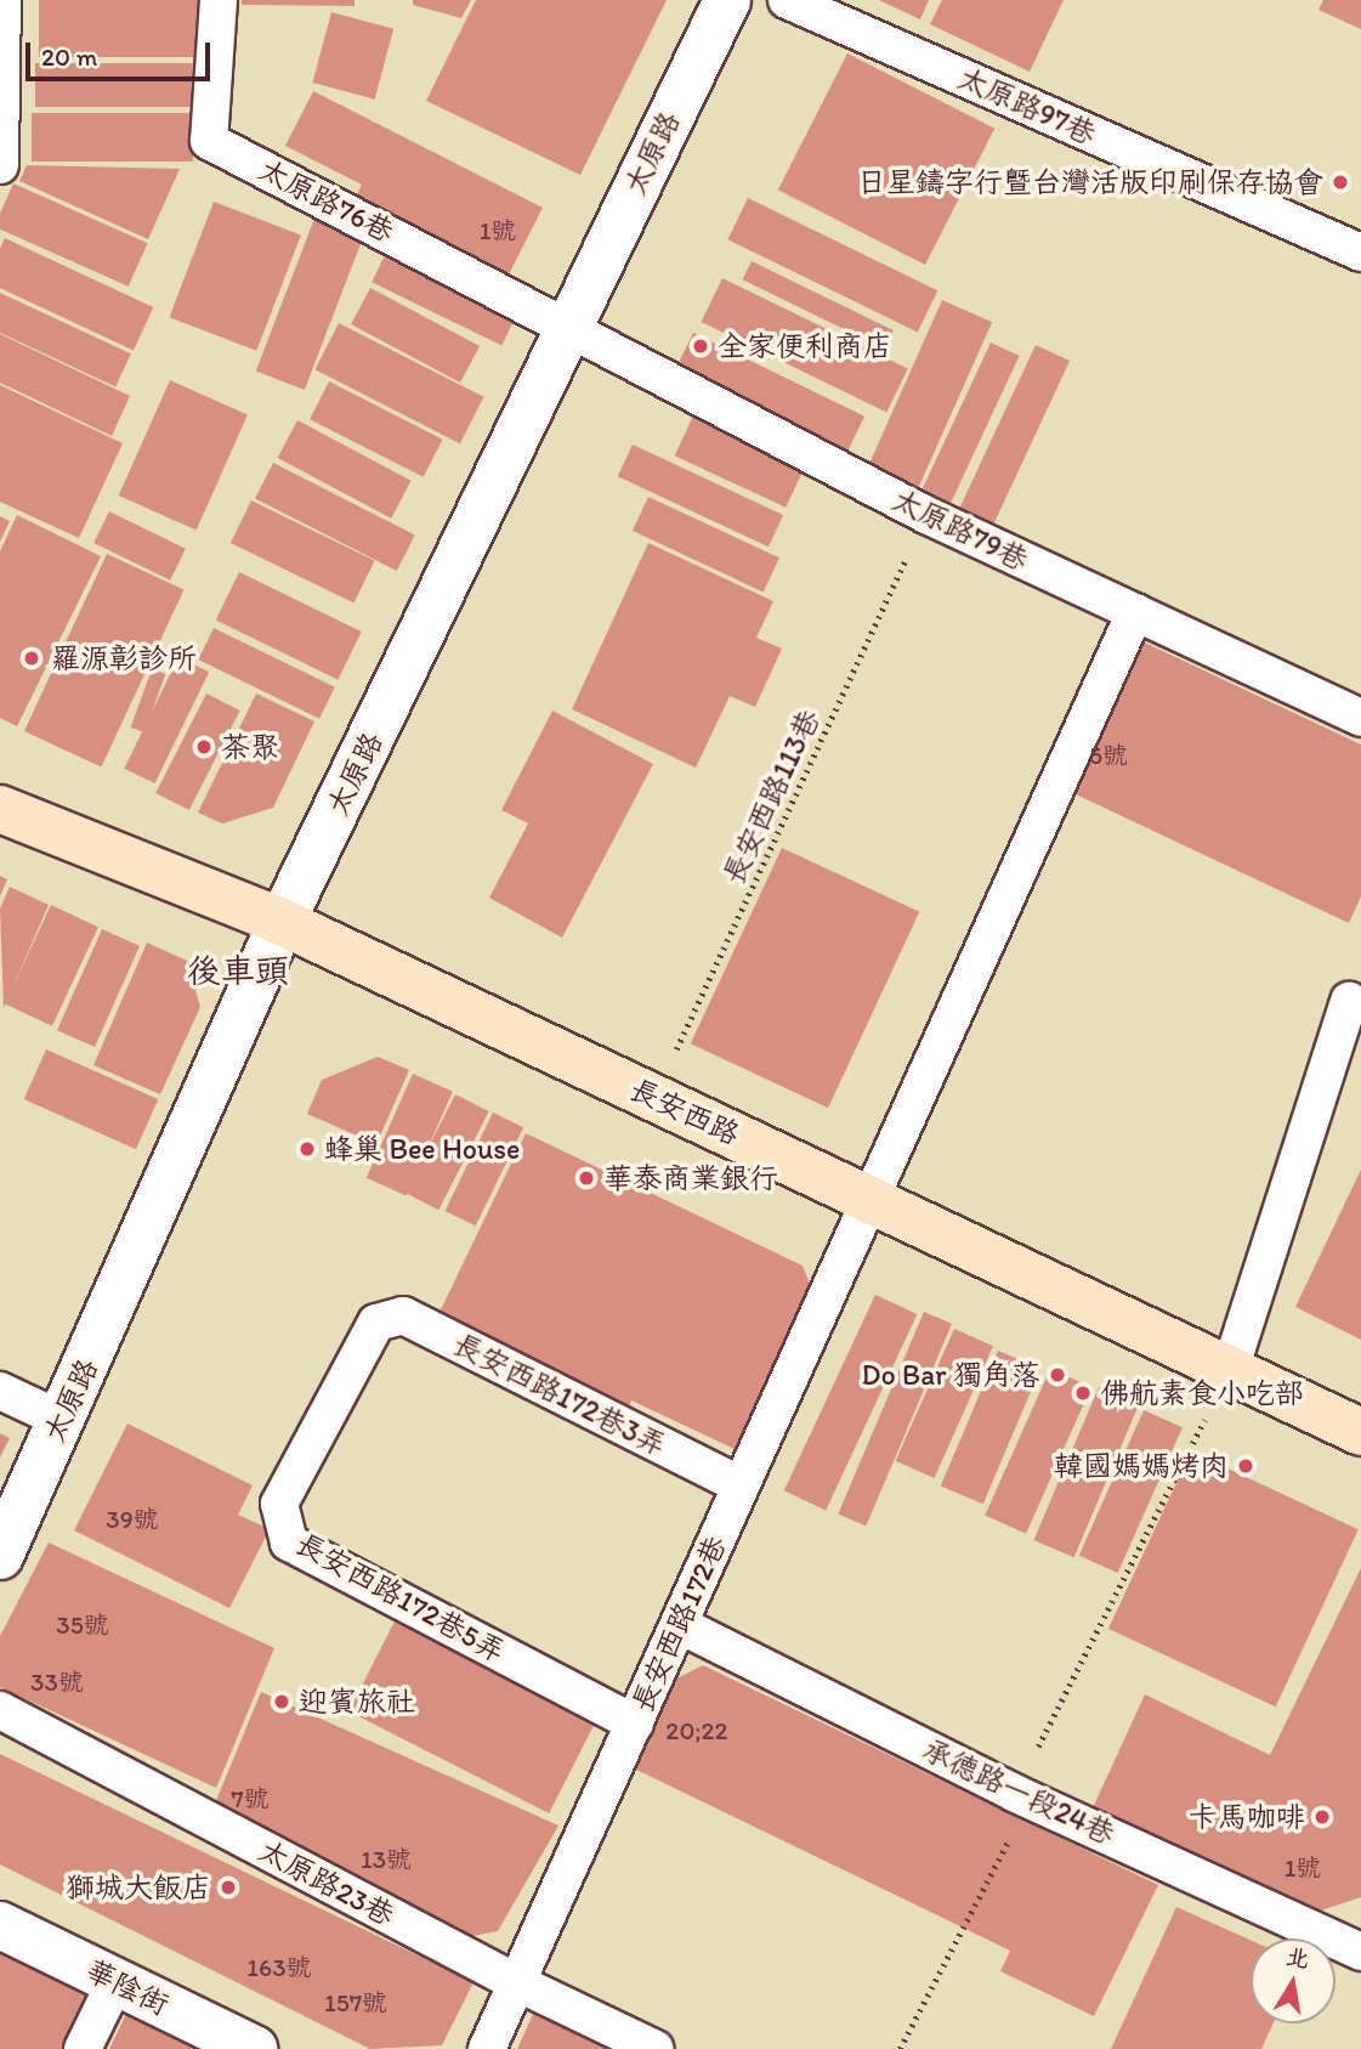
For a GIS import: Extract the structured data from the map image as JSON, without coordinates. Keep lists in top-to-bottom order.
{
  "streets": {
    "street": ["太原路", "長安西路", "華陰街"],
    "lane": [
      "太原路97巷",
      "太原路76巷",
      "太原路79巷",
      "長安西路172巷3弄",
      "長安西路172巷5弄",
      "長安西路172巷",
      "承德路一段24巷",
      "太原路23巷"
    ],
    "path": ["長安西路113巷"]
  },
  "crossings": [
    ["太原路", "太原路76巷"],
    ["太原路", "太原路79巷"],
    ["太原路", "長安西路"],
    ["太原路76巷", "太原路79巷"],
    ["太原路79巷", "長安西路113巷"],
    ["太原路79巷", "長安西路172巷"],
    ["長安西路113巷", "長安西路"],
    ["長安西路", "長安西路172巷"],
    ["長安西路172巷3弄", "長安西路172巷5弄"],
    ["長安西路172巷3弄", "長安西路172巷"],
    ["長安西路172巷5弄", "長安西路172巷"],
    ["長安西路172巷", "承德路一段24巷"],
    ["長安西路172巷", "太原路23巷"]
  ],
  "districts": ["後車頭"],
  "places": [
    "日星鑄字行暨台灣活版印刷保存協會",
    "全家便利商店",
    "羅源彰診所",
    "茶聚",
    "蜂巢 Bee House",
    "華泰商業銀行",
    "Do Bar 獨角落",
    "佛航素食小吃部",
    "韓國媽媽烤肉",
    "迎賓旅社",
    "卡馬咖啡",
    "獅城大飯店"
  ],
  "house_numbers": [
    "1號",
    "5號",
    "39號",
    "35號",
    "33號",
    "20;22",
    "7號",
    "13號",
    "1號",
    "163號",
    "157號"
  ],
  "scale_bar": "20 m",
  "north": "top"
}
